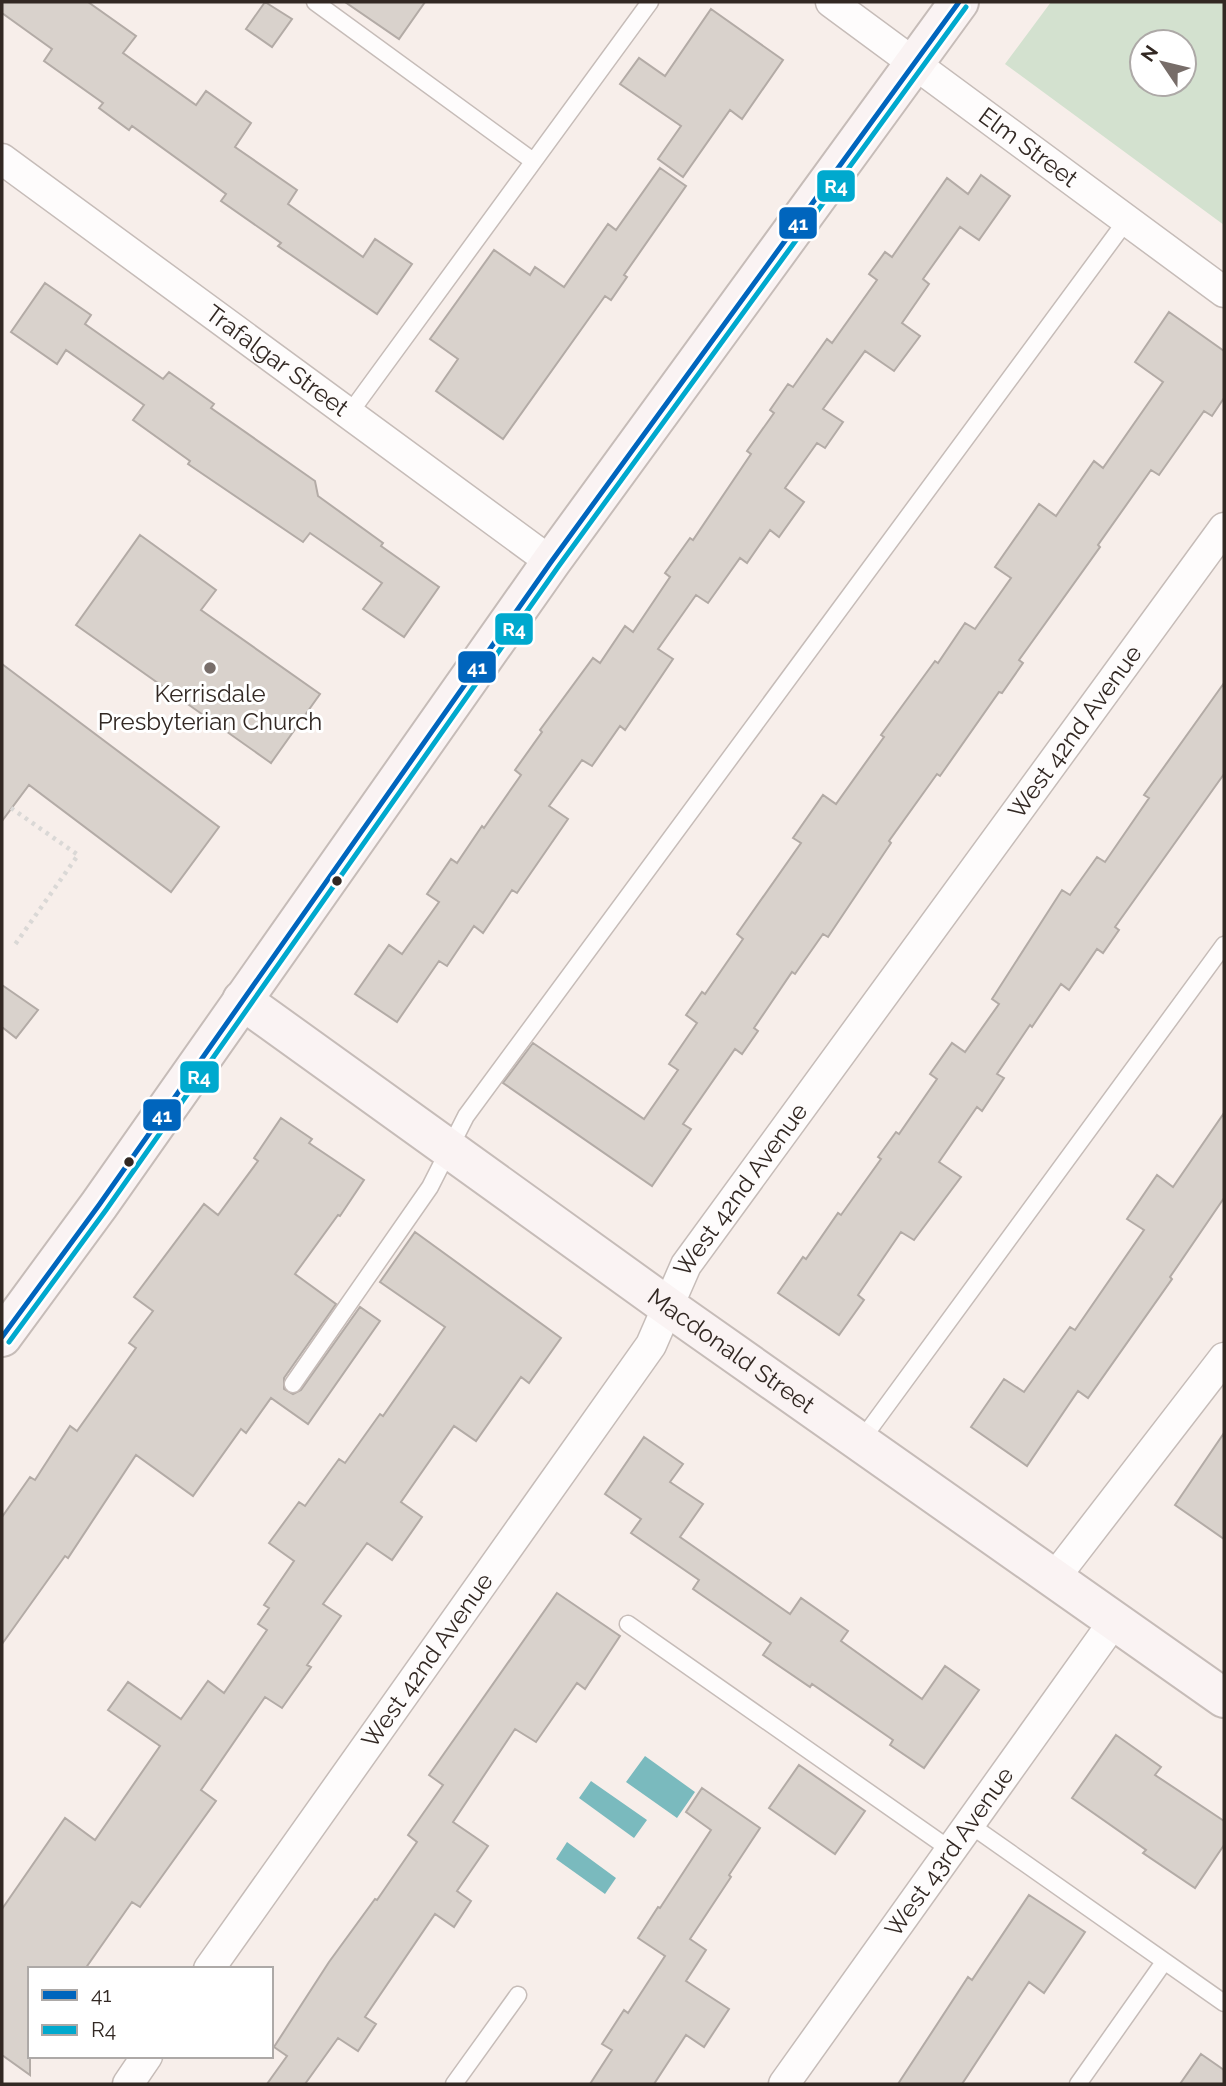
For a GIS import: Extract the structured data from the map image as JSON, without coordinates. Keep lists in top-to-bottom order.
{
  "streets": {
    "main road": ["Macdonald Street"],
    "street": [
      "Elm Street",
      "Trafalgar Street",
      "West 42nd Avenue",
      "West 43rd Avenue"
    ]
  },
  "crossings": [
    ["West 42nd Avenue", "Macdonald Street"],
    ["Macdonald Street", "West 43rd Avenue"]
  ],
  "places": ["Kerrisdale Presbyterian Church"],
  "lines": ["transit line 41", "transit line R4"],
  "legend": ["41", "R4"],
  "north": "top left"
}
